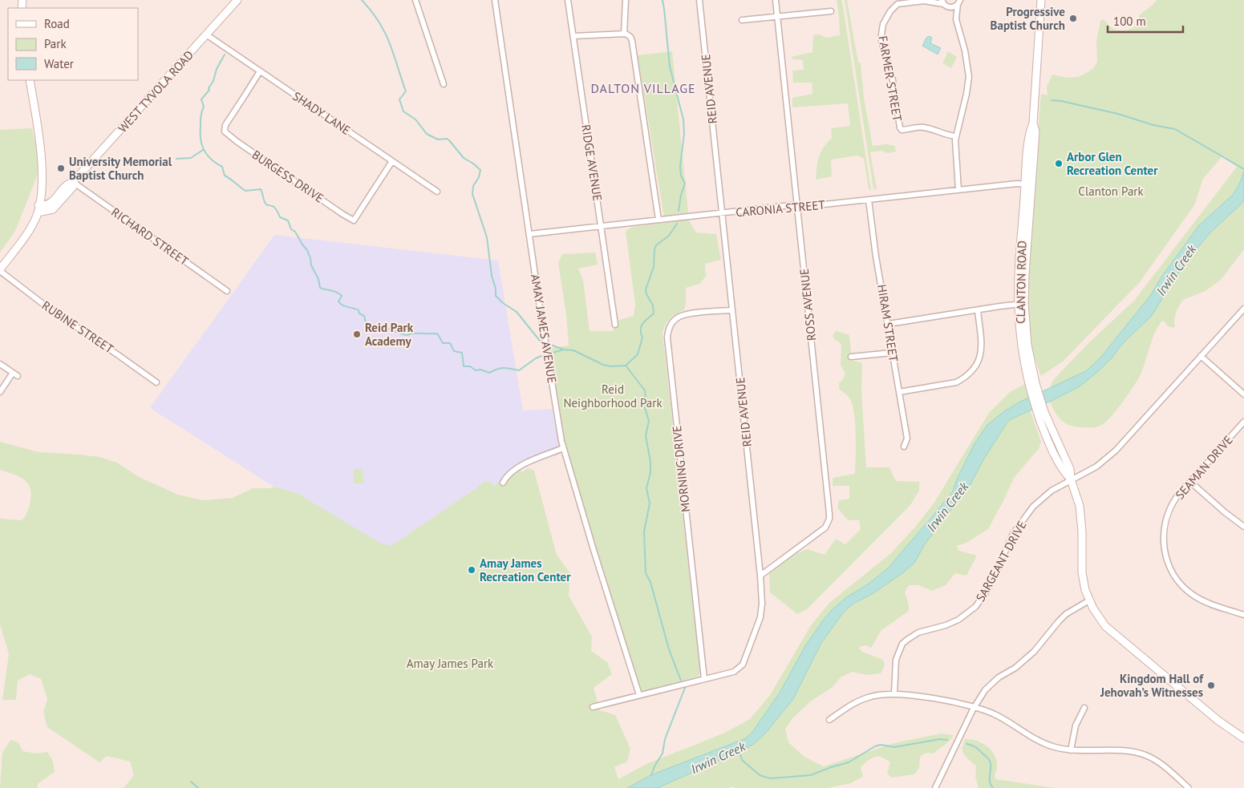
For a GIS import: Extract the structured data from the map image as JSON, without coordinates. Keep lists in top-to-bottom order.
{
  "streets": {
    "main road": ["WEST TYVOLA ROAD", "CLANTON ROAD"],
    "street": [
      "FARMER STREET",
      "REID AVENUE",
      "SHADY LANE",
      "RIDGE AVENUE",
      "BURGESS DRIVE",
      "CARONIA STREET",
      "RICHARD STREET",
      "ROSS AVENUE",
      "HIRAM STREET",
      "RUBINE STREET",
      "AMAY JAMES AVENUE",
      "SEAMAN DRIVE",
      "MORNING DRIVE",
      "SARGEANT DRIVE"
    ]
  },
  "crossings": [
    ["REID AVENUE", "CARONIA STREET"],
    ["REID AVENUE", "ROSS AVENUE"],
    ["REID AVENUE", "AMAY JAMES AVENUE"],
    ["REID AVENUE", "MORNING DRIVE"],
    ["WEST TYVOLA ROAD", "SHADY LANE"],
    ["WEST TYVOLA ROAD", "RICHARD STREET"],
    ["SHADY LANE", "BURGESS DRIVE"],
    ["RIDGE AVENUE", "CARONIA STREET"],
    ["CARONIA STREET", "CLANTON ROAD"],
    ["CARONIA STREET", "ROSS AVENUE"],
    ["CARONIA STREET", "HIRAM STREET"],
    ["CARONIA STREET", "AMAY JAMES AVENUE"],
    ["CLANTON ROAD", "SARGEANT DRIVE"]
  ],
  "districts": ["DALTON VILLAGE"],
  "water": ["Irwin Creek"],
  "parks": ["Clanton Park", "Reid Neighborhood Park", "Amay James Park"],
  "places": [
    "Progressive Baptist Church",
    "Arbor Glen Recreation Center",
    "University Memorial Baptist Church",
    "Reid Park Academy",
    "Amay James Recreation Center",
    "Kingdom Hall of Jehovah’s Witnesses"
  ],
  "legend": ["Road", "Park", "Water"],
  "scale_bar": "100 m"
}
